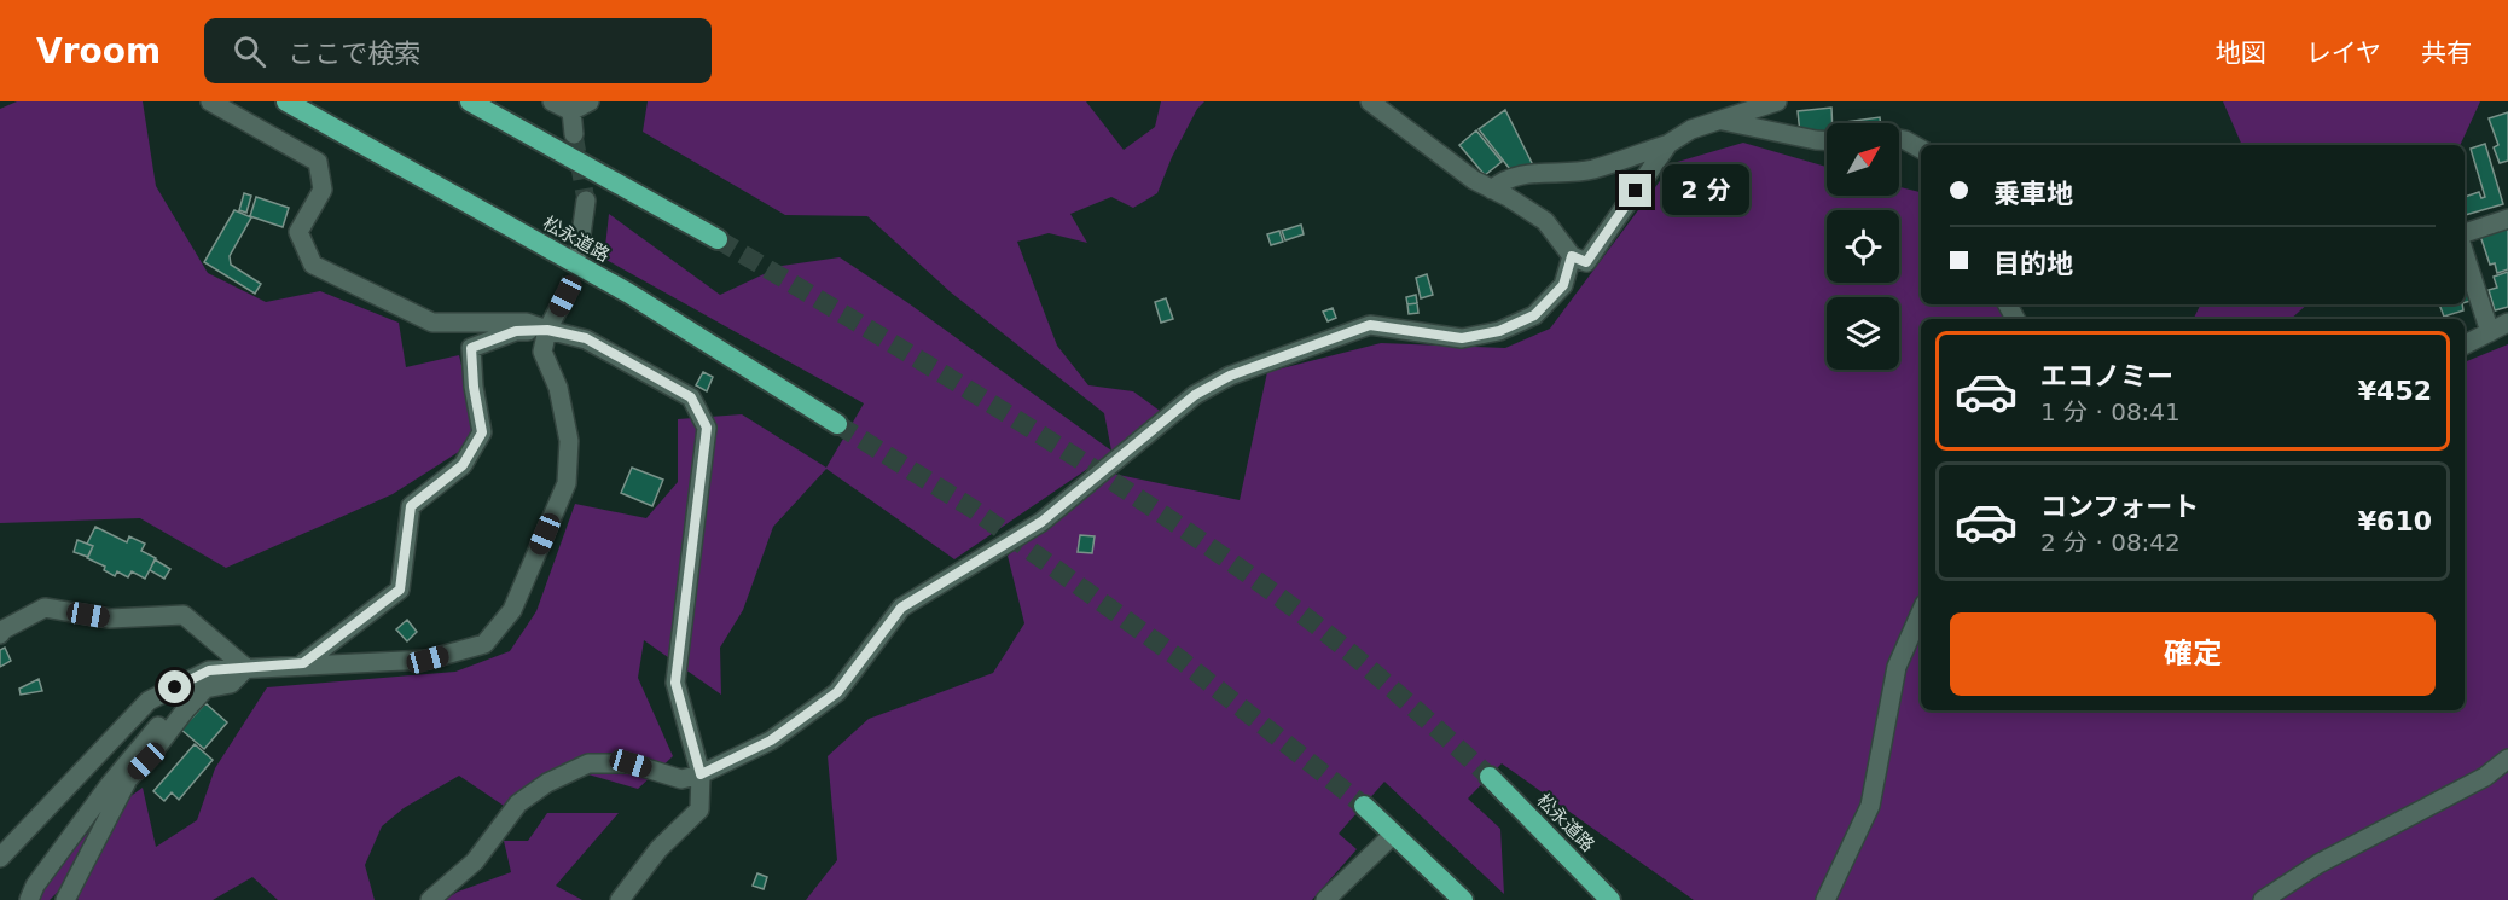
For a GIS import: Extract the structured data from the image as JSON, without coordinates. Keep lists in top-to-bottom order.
{
  "streets": {
    "highway": ["松永道路"]
  },
  "north": "top right",
  "page": {
    "header": "Vroom",
    "search": "ここで検索",
    "nav": ["地図", "レイヤ", "共有"],
    "banner": ["乗車地", "目的地"],
    "bubble": "2 分",
    "list": [
      {
        "name": "エコノミー",
        "note": "1 分 · 08:41",
        "value": "¥452"
      },
      {
        "name": "コンフォート",
        "note": "2 分 · 08:42",
        "value": "¥610"
      }
    ],
    "buttons": "確定"
  }
}
